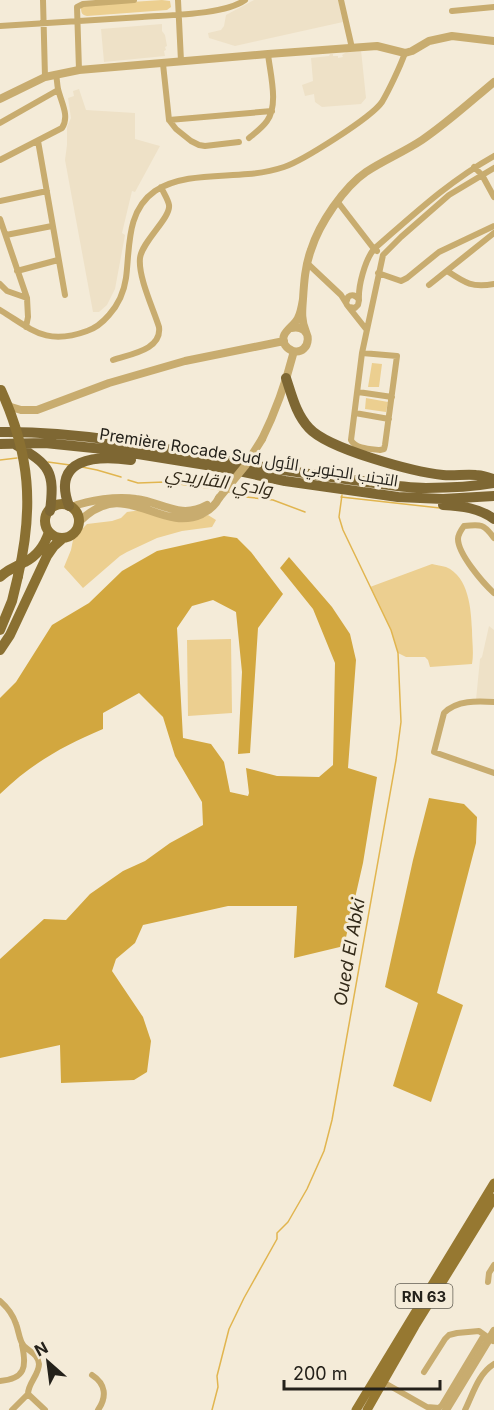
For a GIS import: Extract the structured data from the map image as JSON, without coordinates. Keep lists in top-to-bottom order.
{
  "streets": {
    "highway": ["Première Rocade Sud التجنب الجنوبي الأول"],
    "main road": ["RN 63"]
  },
  "water": ["وادي القاريدي", "Oued El Abki"],
  "scale_bar": "200 m",
  "north": "top left"
}
